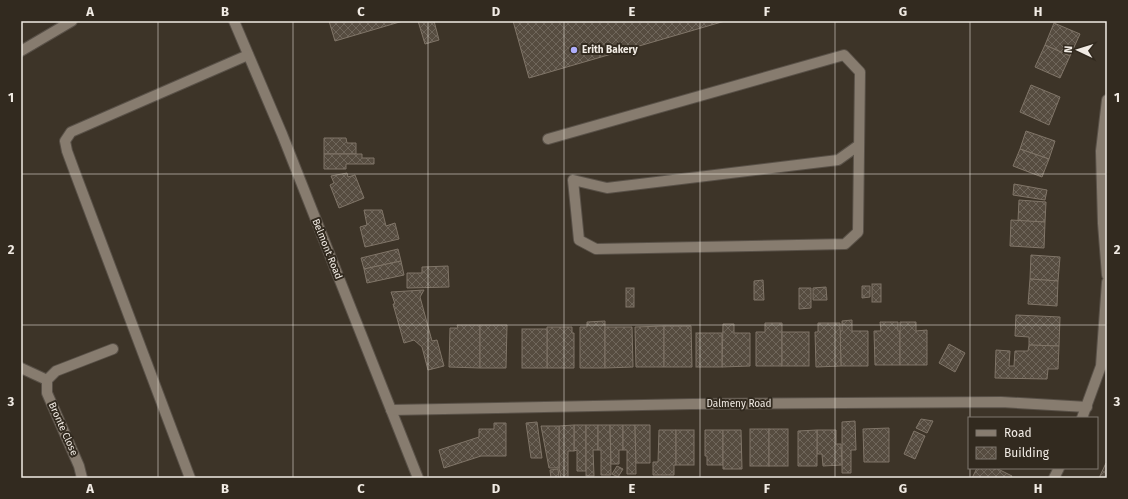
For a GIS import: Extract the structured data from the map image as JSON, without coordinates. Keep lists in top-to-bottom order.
{
  "streets": {
    "street": ["Belmont Road", "Dalmeny Road", "Bronte Close"]
  },
  "crossings": [
    ["Belmont Road", "Dalmeny Road"]
  ],
  "places": ["Erith Bakery"],
  "legend": ["Road", "Building"],
  "north": "left",
  "grid": {
    "columns": [
      "A",
      "B",
      "C",
      "D",
      "E",
      "F",
      "G",
      "H"
    ],
    "rows": ["1", "2", "3"]
  }
}
